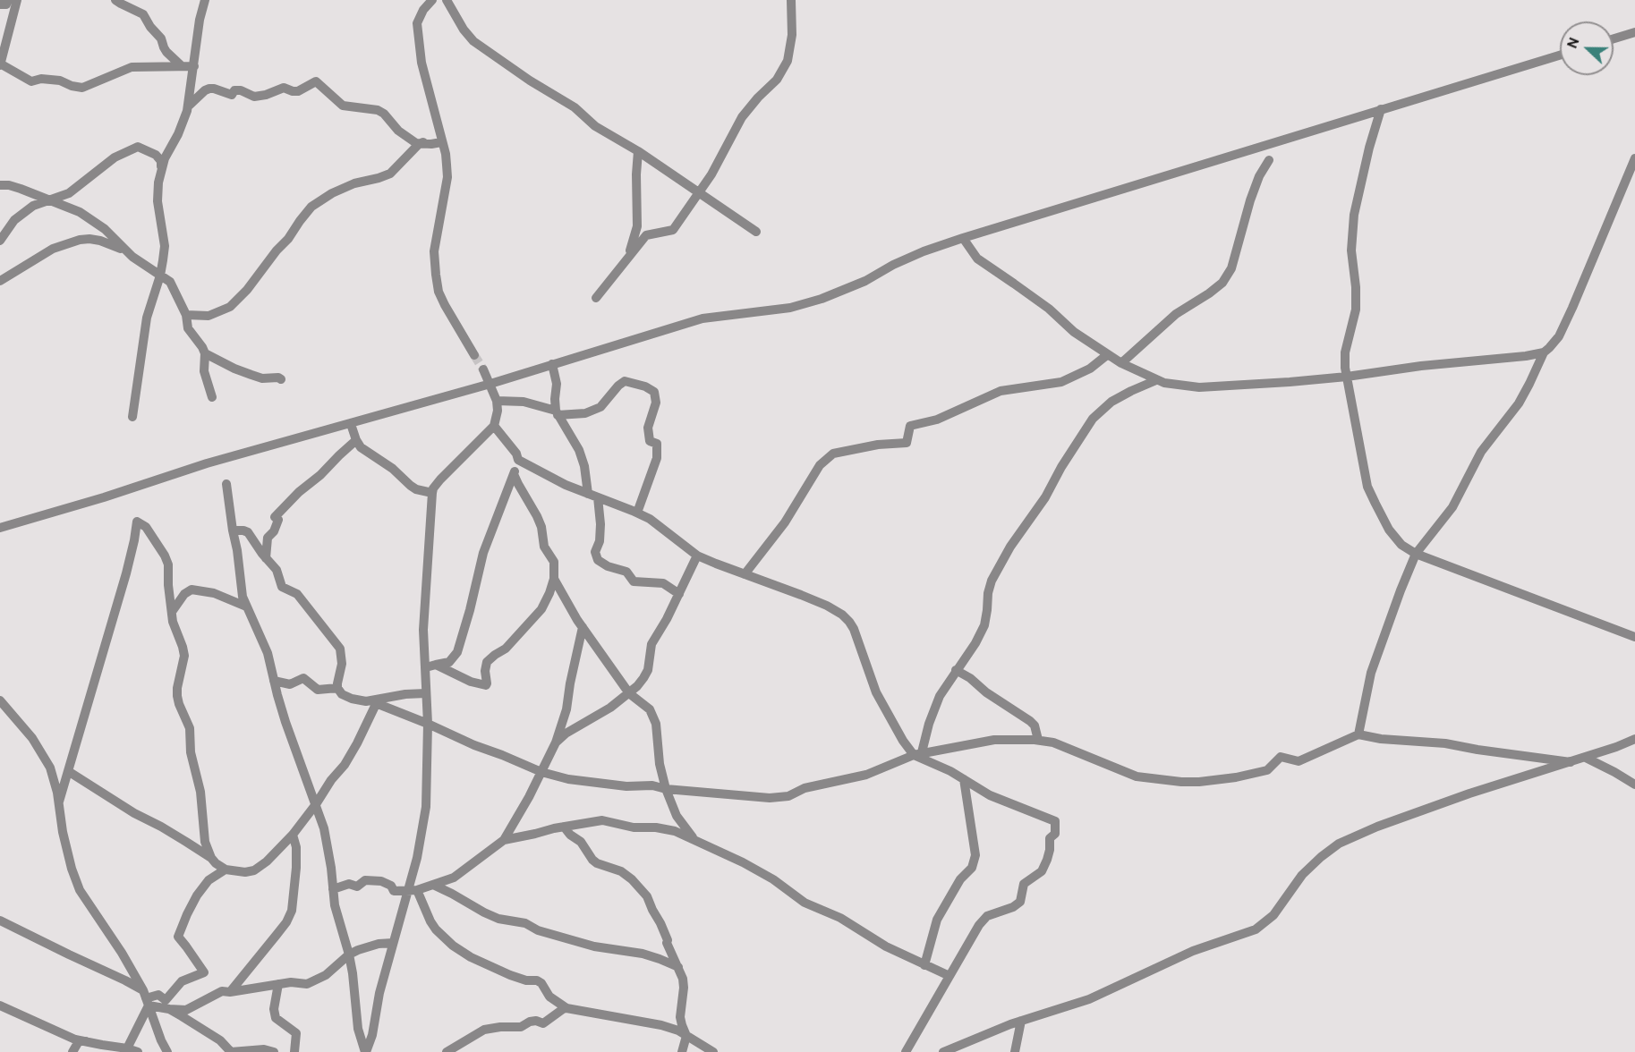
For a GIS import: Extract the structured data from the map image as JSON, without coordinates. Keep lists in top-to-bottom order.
{
  "north": "left"
}
